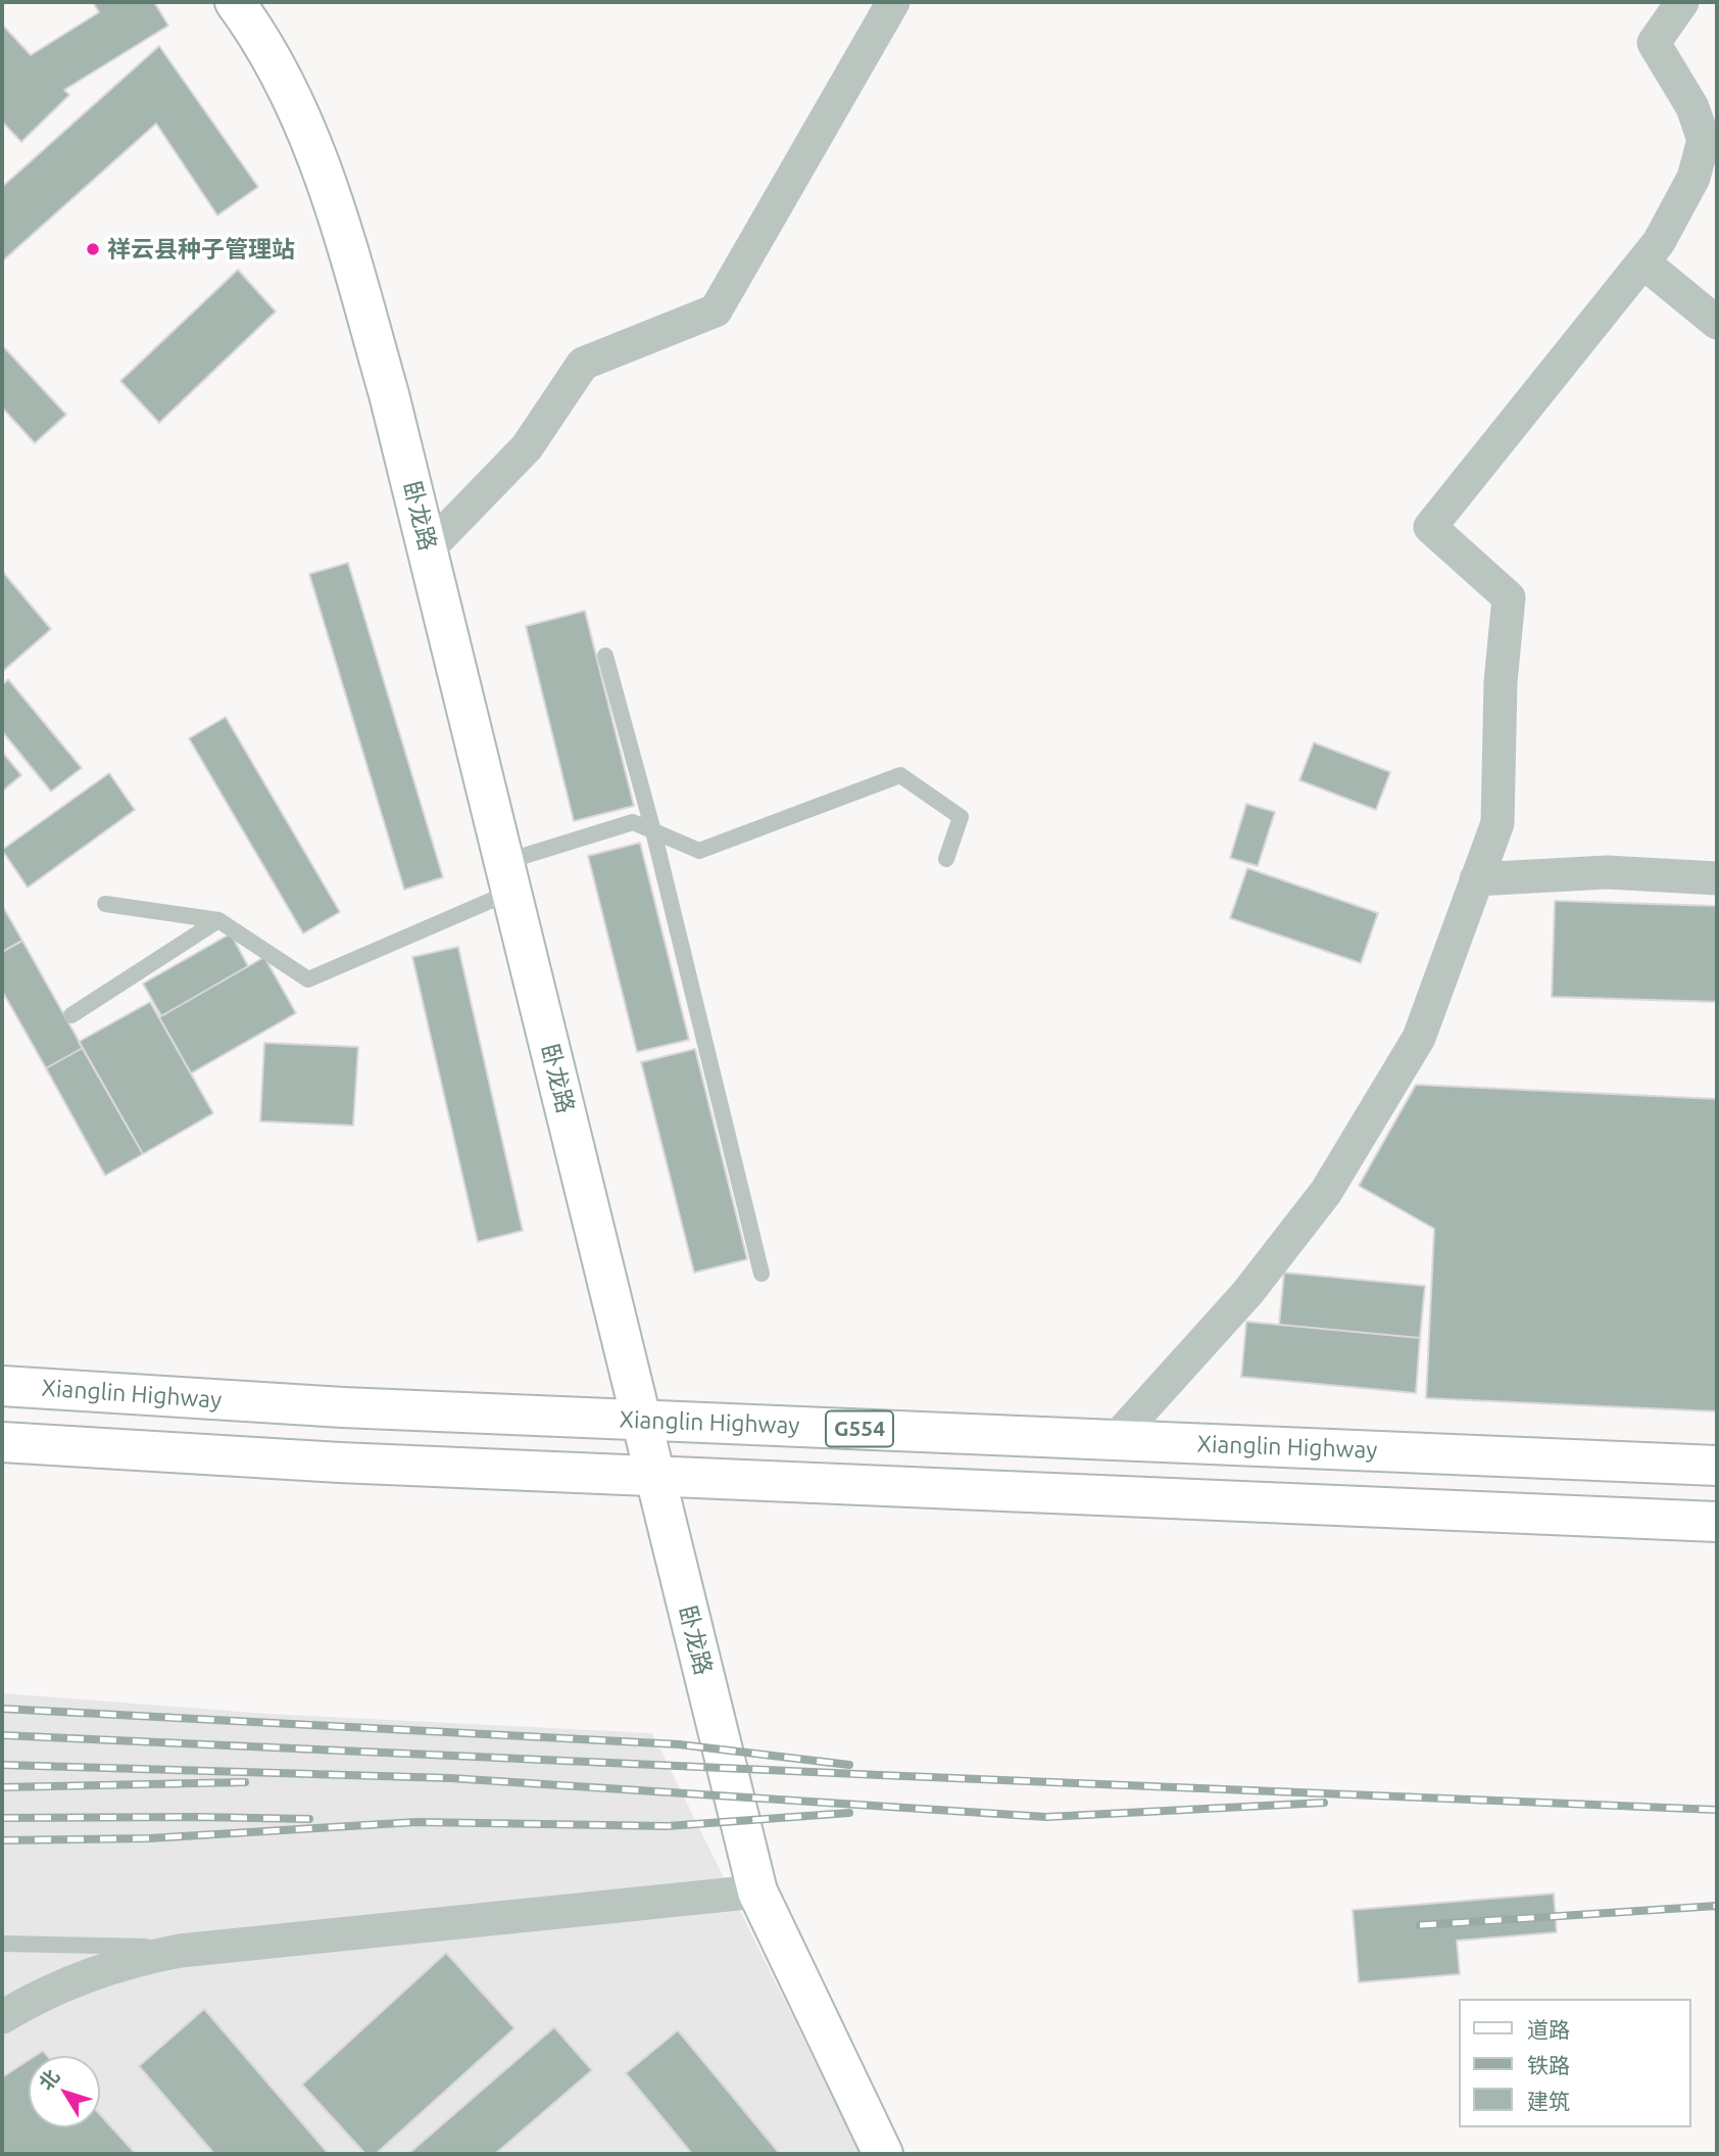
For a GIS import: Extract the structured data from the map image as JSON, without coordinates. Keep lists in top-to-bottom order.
{
  "streets": {
    "main road": ["卧龙路", "Xianglin Highway", "G554"]
  },
  "crossings": [
    ["卧龙路", "Xianglin Highway"]
  ],
  "places": ["祥云县种子管理站"],
  "legend": ["道路", "铁路", "建筑"],
  "north": "top left"
}
